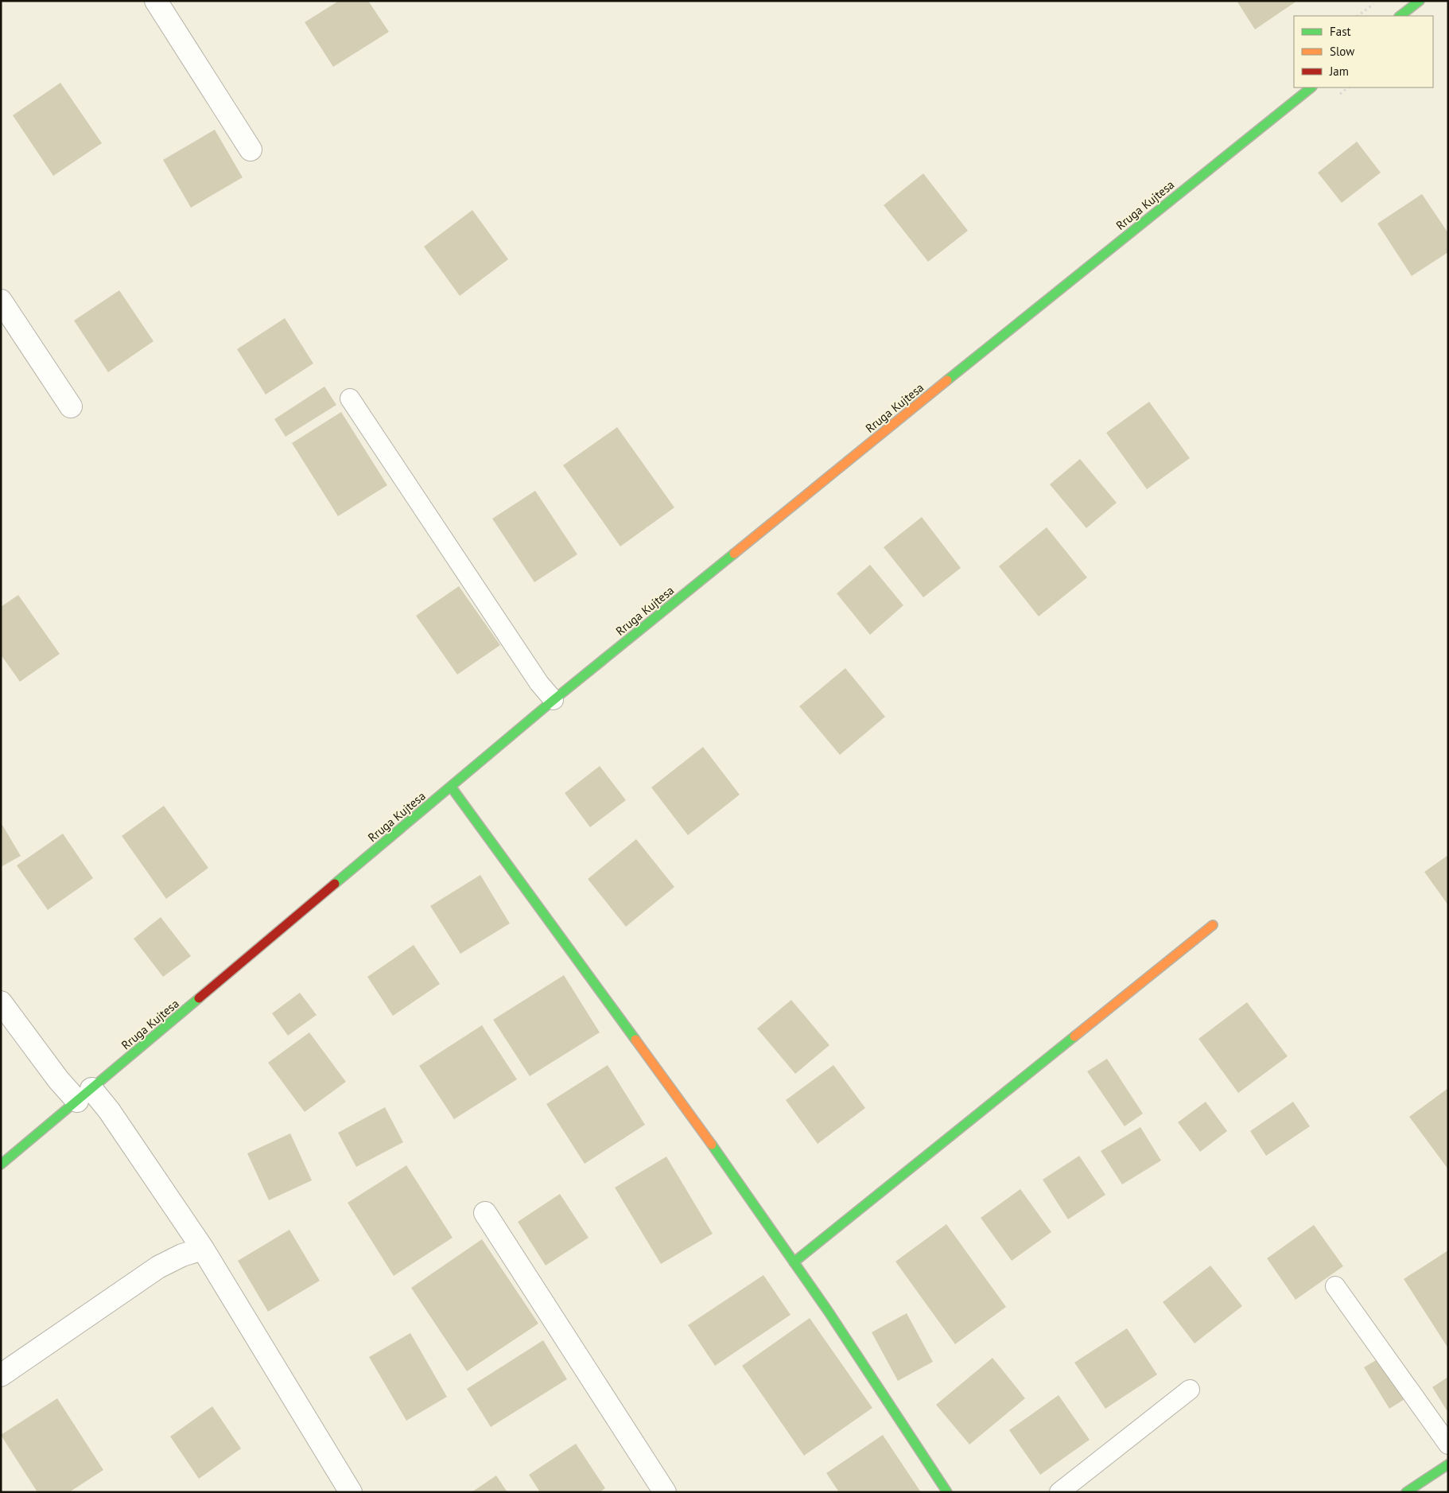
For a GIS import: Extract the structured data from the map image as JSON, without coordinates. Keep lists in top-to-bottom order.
{
  "streets": {
    "street": ["Rruga Kujtesa"]
  },
  "legend": ["Fast", "Slow", "Jam"]
}
